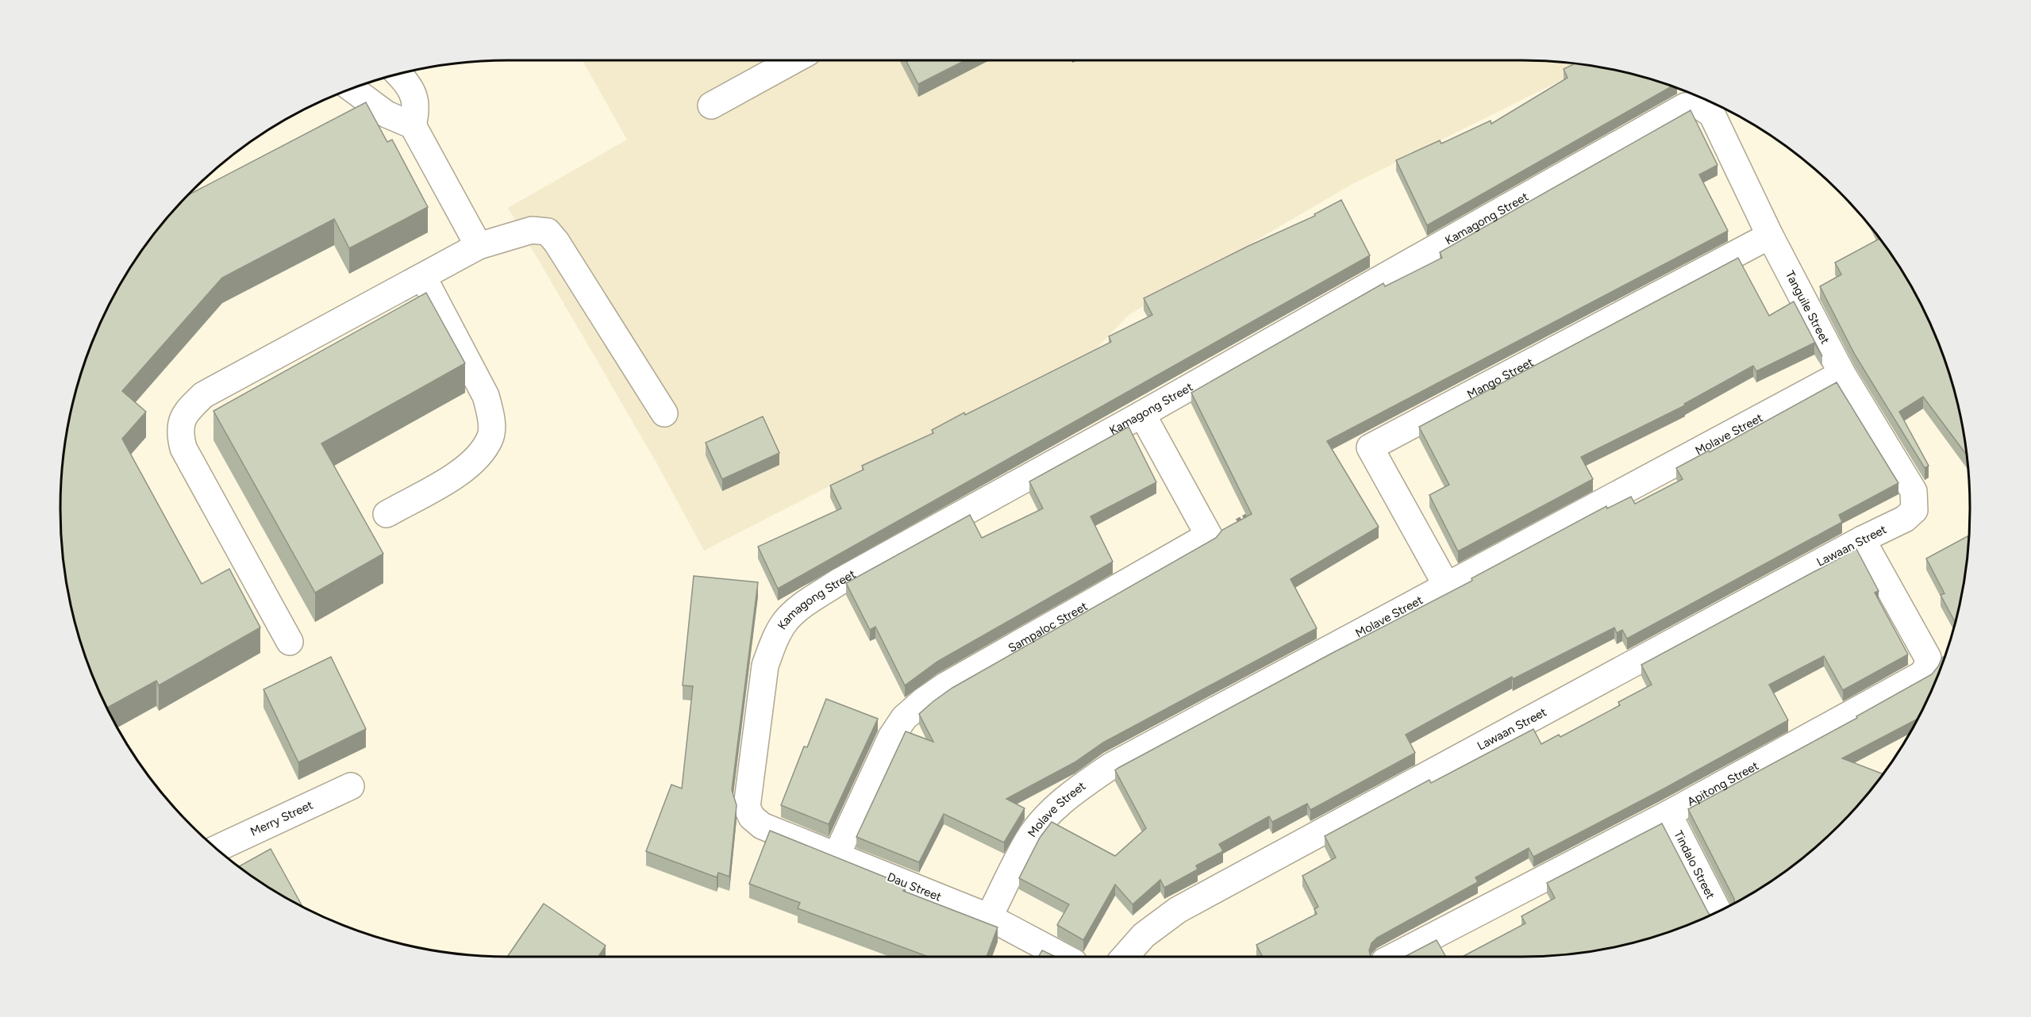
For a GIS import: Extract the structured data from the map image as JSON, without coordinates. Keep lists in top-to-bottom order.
{
  "streets": {
    "street": [
      "Kamagong Street",
      "Tanguile Street",
      "Mango Street",
      "Molave Street",
      "Lawaan Street",
      "Sampaloc Street",
      "Apitong Street",
      "Merry Street",
      "Tindalo Street",
      "Dau Street"
    ]
  },
  "crossings": [
    ["Kamagong Street", "Tanguile Street"],
    ["Kamagong Street", "Dau Street"],
    ["Tanguile Street", "Mango Street"],
    ["Tanguile Street", "Molave Street"],
    ["Tanguile Street", "Lawaan Street"],
    ["Mango Street", "Molave Street"],
    ["Molave Street", "Dau Street"],
    ["Lawaan Street", "Apitong Street"],
    ["Sampaloc Street", "Dau Street"],
    ["Apitong Street", "Tindalo Street"]
  ]
}
